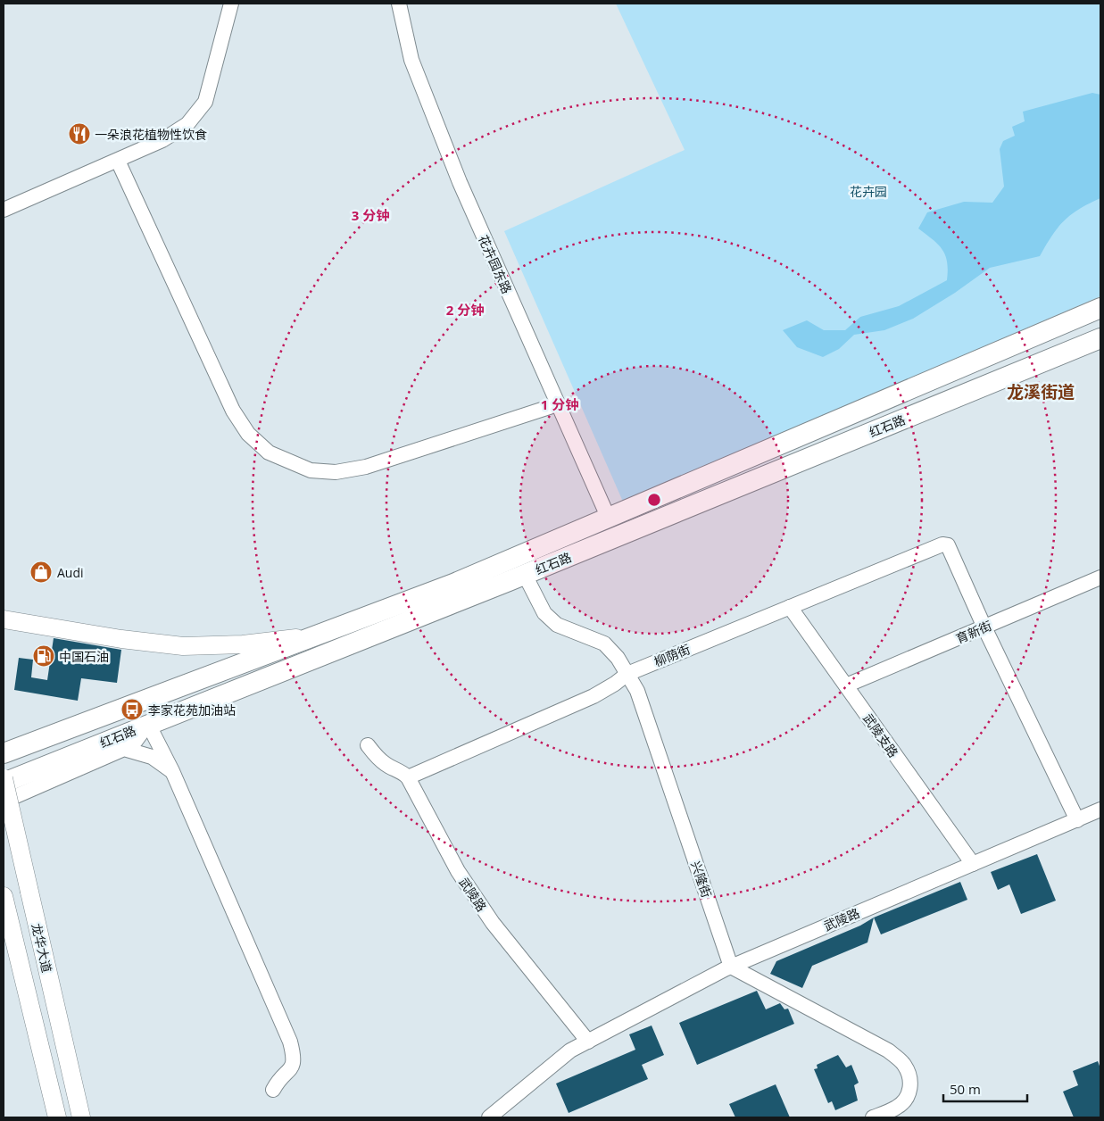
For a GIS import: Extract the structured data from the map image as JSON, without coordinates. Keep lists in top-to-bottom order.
{
  "streets": {
    "highway": ["红石路"],
    "main road": ["龙华大道"],
    "street": [
      "花卉园东路",
      "育新街",
      "柳荫街",
      "武陵支路",
      "兴隆街",
      "武陵路"
    ]
  },
  "crossings": [
    ["花卉园东路", "红石路"],
    ["红石路", "兴隆街"],
    ["育新街", "柳荫街"],
    ["育新街", "武陵支路"],
    ["柳荫街", "武陵支路"],
    ["柳荫街", "兴隆街"],
    ["柳荫街", "武陵路"],
    ["武陵支路", "武陵路"],
    ["兴隆街", "武陵路"]
  ],
  "districts": ["龙溪街道"],
  "parks": ["花卉园"],
  "places": {
    "restaurant": ["一朵浪花植物性饮食"],
    "shop": ["Audi"],
    "fuel station": ["中国石油"],
    "bus stop": ["李家花苑加油站"]
  },
  "scale_bar": "50 m",
  "rings": ["3 分钟", "2 分钟", "1 分钟"]
}
